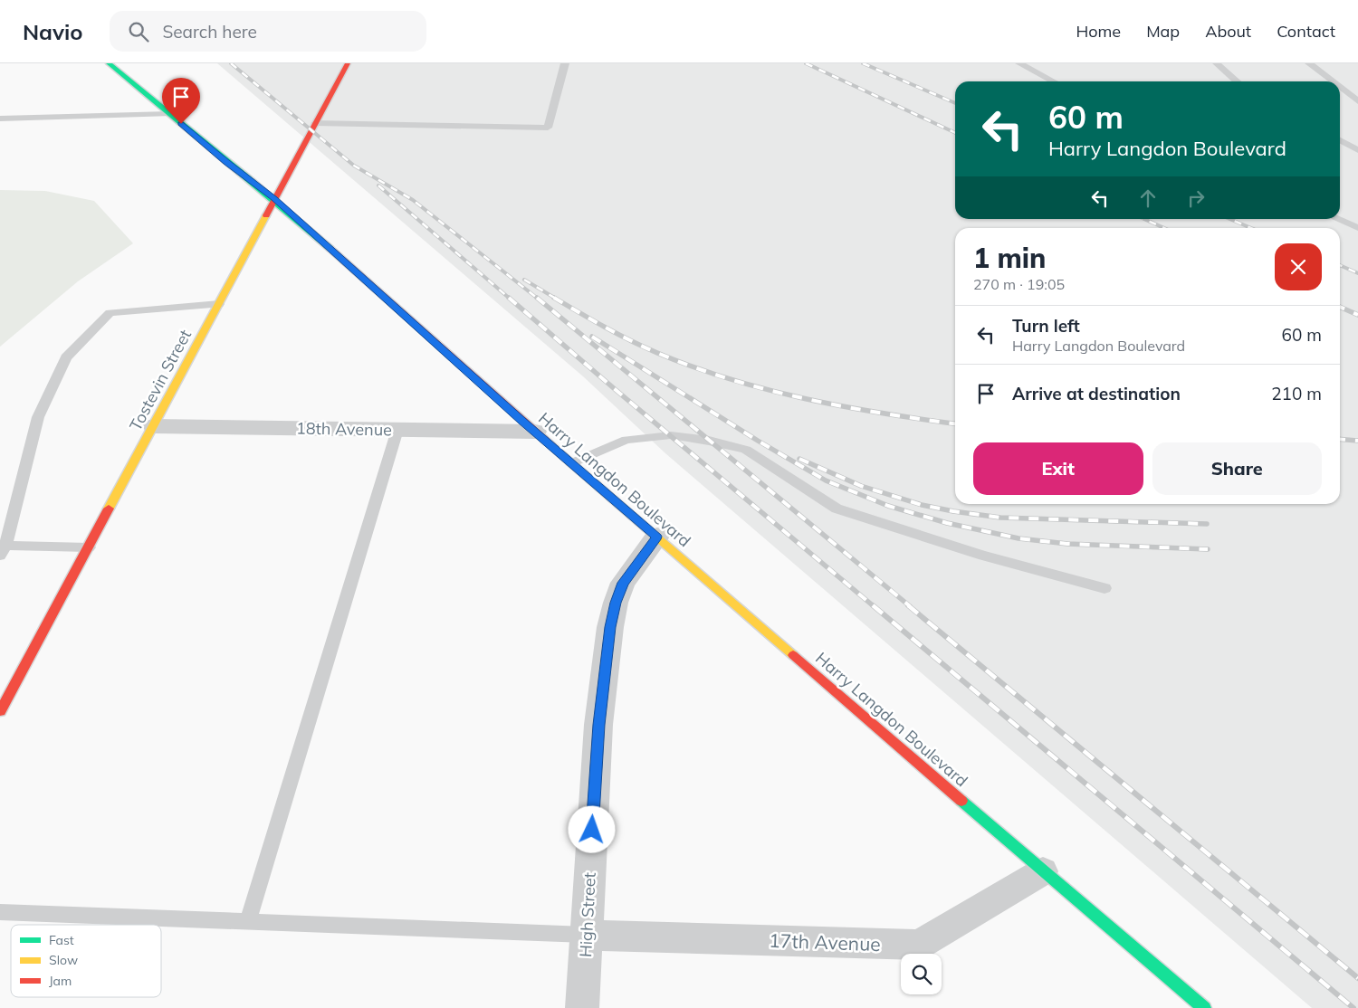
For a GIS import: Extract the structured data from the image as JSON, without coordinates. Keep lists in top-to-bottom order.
{
  "streets": {
    "main road": ["Tostevin Street", "Harry Langdon Boulevard"],
    "street": ["18th Avenue", "High Street", "17th Avenue"]
  },
  "crossings": [
    ["Tostevin Street", "18th Avenue"],
    ["Tostevin Street", "Harry Langdon Boulevard"],
    ["18th Avenue", "Harry Langdon Boulevard"],
    ["Harry Langdon Boulevard", "High Street"],
    ["Harry Langdon Boulevard", "17th Avenue"],
    ["High Street", "17th Avenue"]
  ],
  "legend": ["Fast", "Slow", "Jam"],
  "page": {
    "header": "Navio",
    "search": "Search here",
    "nav": [
      "Home",
      "Map",
      "About",
      "Contact"
    ],
    "turn": ["60 m", "Harry Langdon Boulevard"],
    "heading": ["1 min", "270 m · 19:05"],
    "list": [
      {
        "name": "Turn left",
        "note": "Harry Langdon Boulevard",
        "value": "60 m"
      },
      {
        "name": "Arrive at destination",
        "value": "210 m"
      }
    ],
    "buttons": ["Exit", "Share"]
  }
}
